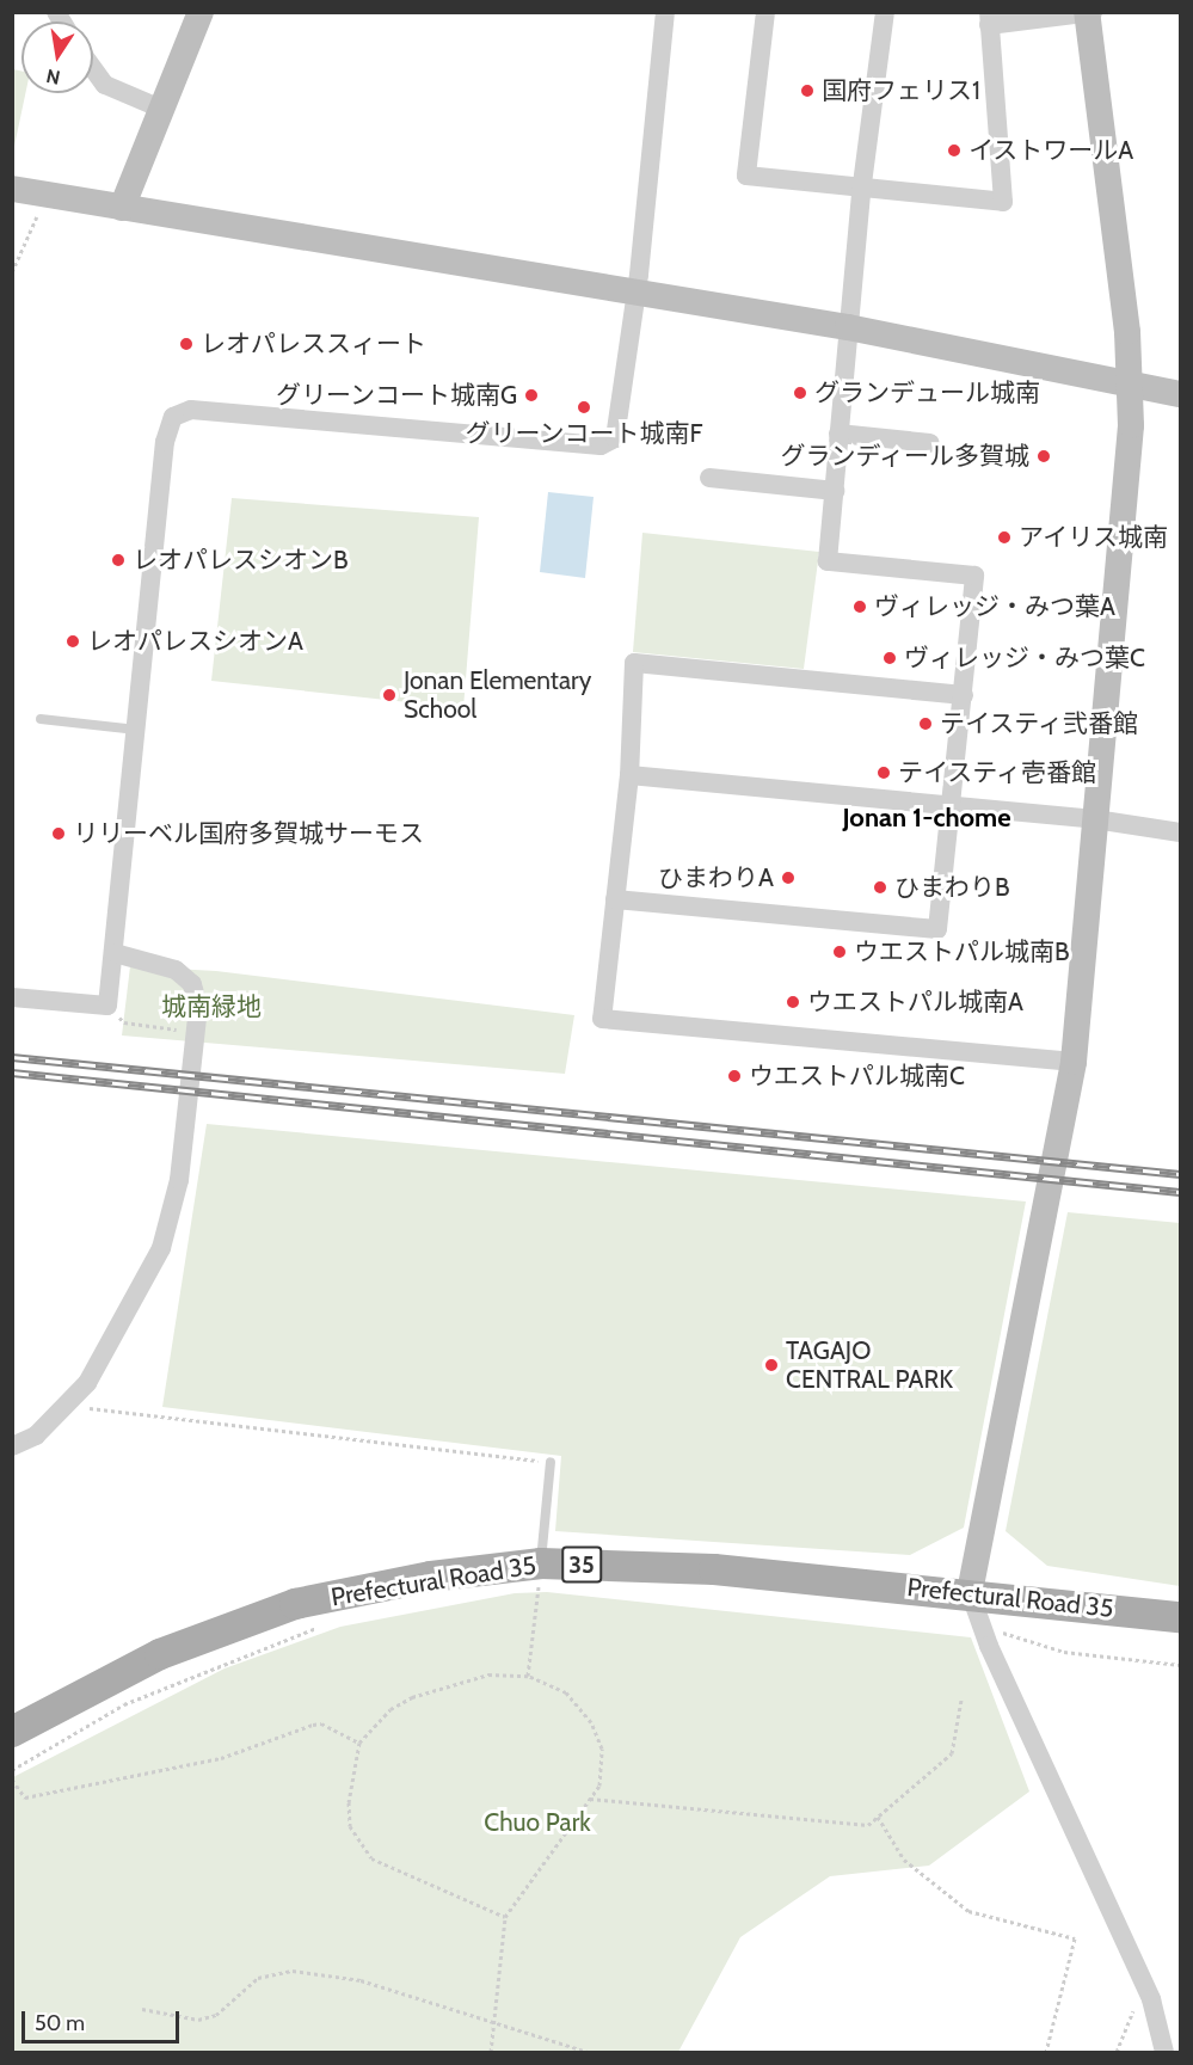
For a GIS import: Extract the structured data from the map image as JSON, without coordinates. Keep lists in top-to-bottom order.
{
  "streets": {
    "main road": ["35", "Prefectural Road 35"]
  },
  "districts": ["Jonan 1-chome"],
  "parks": ["城南緑地", "Chuo Park"],
  "places": [
    "国府フェリス1",
    "イストワールA",
    "レオパレススィート",
    "グランデュール城南",
    "グリーンコート城南G",
    "グリーンコート城南F",
    "グランディール多賀城",
    "アイリス城南",
    "レオパレスシオンB",
    "ヴィレッジ・みつ葉A",
    "レオパレスシオンA",
    "ヴィレッジ・みつ葉C",
    "Jonan Elementary School",
    "テイスティ弐番館",
    "テイスティ壱番館",
    "リリーベル国府多賀城サーモス",
    "ひまわりA",
    "ひまわりB",
    "ウエストパル城南B",
    "ウエストパル城南A",
    "ウエストパル城南C",
    "TAGAJO CENTRAL PARK"
  ],
  "scale_bar": "50 m",
  "north": "bottom"
}
